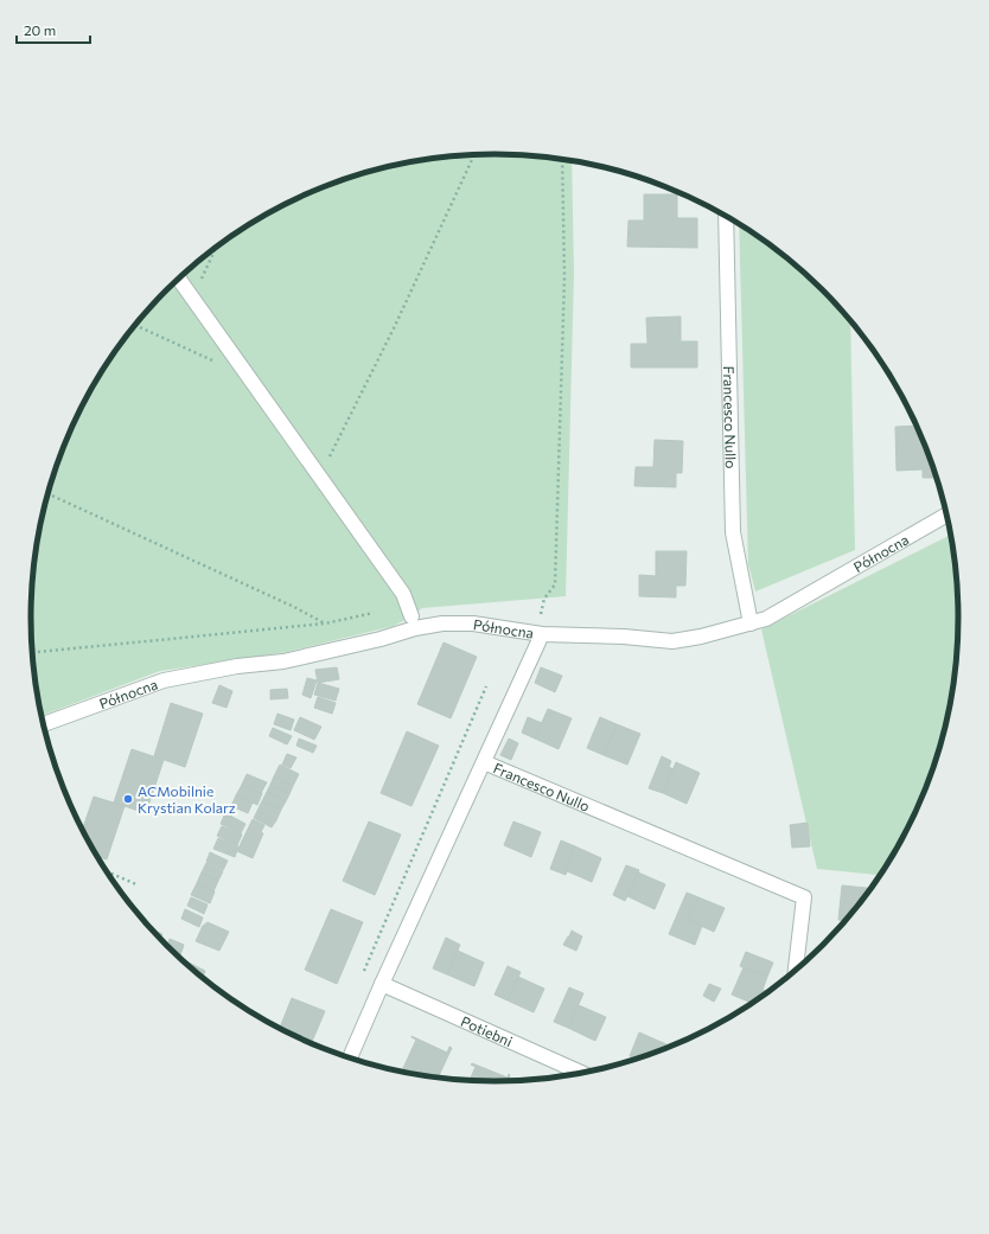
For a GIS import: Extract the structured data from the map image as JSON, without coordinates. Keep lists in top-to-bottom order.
{
  "streets": {
    "street": ["Francesco Nullo", "Północna", "Potiebni"]
  },
  "crossings": [
    ["Francesco Nullo", "Północna"],
    ["Francesco Nullo", "Potiebni"]
  ],
  "places": ["ACMobilnie Krystian Kolarz"],
  "scale_bar": "20 m"
}
